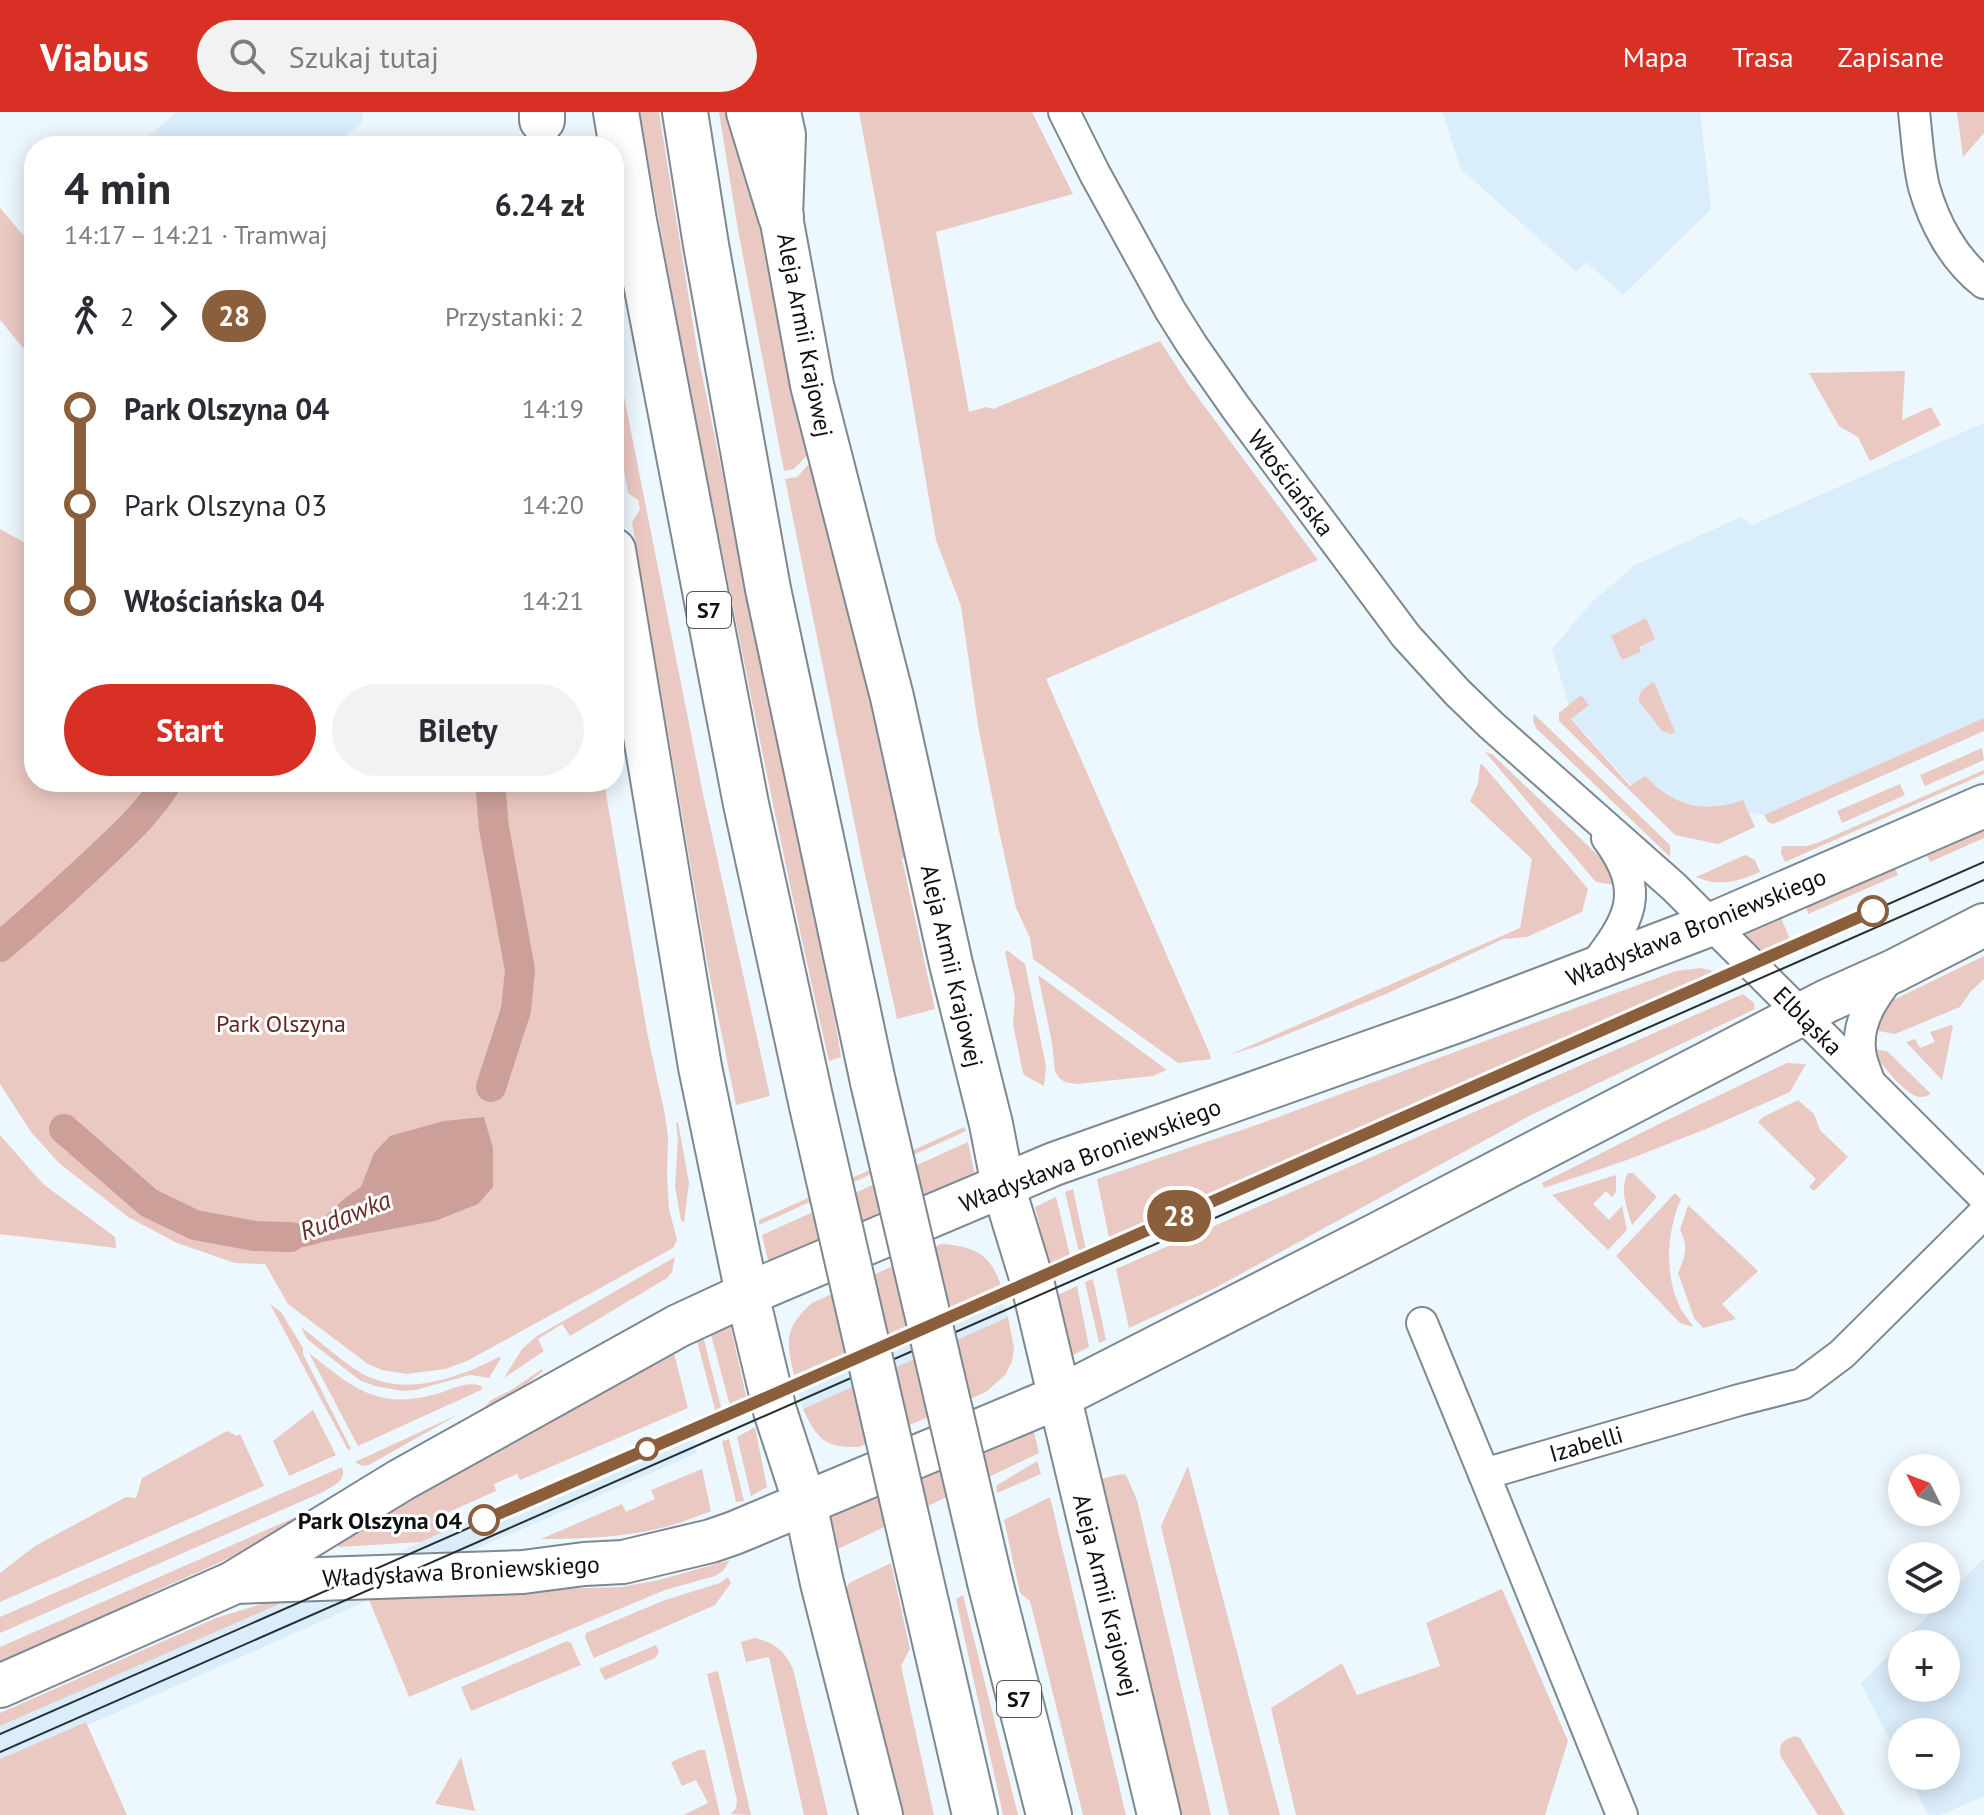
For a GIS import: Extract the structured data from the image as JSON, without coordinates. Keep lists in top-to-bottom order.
{
  "streets": {
    "highway": ["S7"],
    "main road": ["Aleja Armii Krajowej", "Władysława Broniewskiego"],
    "street": ["Włościańska", "Elbląska", "Izabelli"]
  },
  "crossings": [
    ["Aleja Armii Krajowej", "Władysława Broniewskiego"],
    ["Włościańska", "Władysława Broniewskiego"],
    ["Włościańska", "Elbląska"],
    ["Władysława Broniewskiego", "Elbląska"]
  ],
  "water": ["Rudawka"],
  "parks": ["Park Olszyna"],
  "places": ["Park Olszyna 04"],
  "lines": ["tram line 28"],
  "north": "top left",
  "page": {
    "header": "Viabus",
    "search": "Szukaj tutaj",
    "nav": ["Mapa", "Trasa", "Zapisane"],
    "on_map": "28",
    "heading": ["4 min", "14:17 – 14:21 · Tramwaj", "6.24 zł"],
    "legs": ["2", "28", "Przystanki: 2"],
    "list": [
      {
        "name": "Park Olszyna 04",
        "value": "14:19"
      },
      {
        "name": "Park Olszyna 03",
        "value": "14:20"
      },
      {
        "name": "Włościańska 04",
        "value": "14:21"
      }
    ],
    "buttons": ["Start", "Bilety"],
    "map_buttons": ["+", "−"]
  }
}
